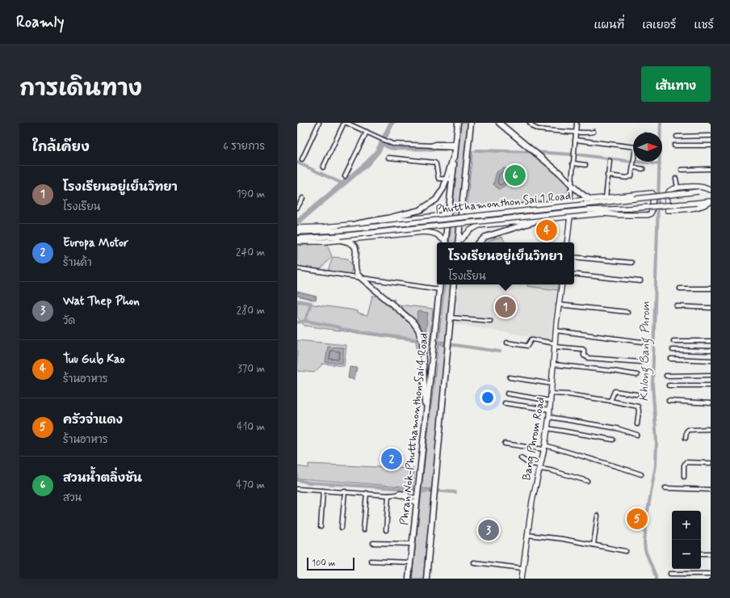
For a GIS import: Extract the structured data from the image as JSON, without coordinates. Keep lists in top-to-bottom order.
{
  "streets": {
    "main road": ["Phutthamonthon Sai 1 Road", "Phran Nok-Phutthamonthon Sai 4 Road", "Bang Phrom Road"]
  },
  "water": ["Khlong Bang Phrom"],
  "scale_bar": "100 m",
  "north": "right",
  "page": {
    "header": "Roamly",
    "nav": ["แผนที่", "เลเยอร์", "แชร์"],
    "title": "การเดินทาง",
    "buttons": "เส้นทาง",
    "heading": ["ใกล้เคียง", "6 รายการ"],
    "pins": [
      "6",
      "4",
      "1",
      "2",
      "5",
      "3"
    ],
    "list": [
      {
        "mark": "1",
        "name": "โรงเรียนอยู่เย็นวิทยา",
        "note": "โรงเรียน",
        "value": "190 m"
      },
      {
        "mark": "2",
        "name": "Europa Motor",
        "note": "ร้านค้า",
        "value": "240 m"
      },
      {
        "mark": "3",
        "name": "Wat Thep Phon",
        "note": "วัด",
        "value": "280 m"
      },
      {
        "mark": "4",
        "name": "Tuu Gub Kao",
        "note": "ร้านอาหาร",
        "value": "370 m"
      },
      {
        "mark": "5",
        "name": "ครัวจ่าแดง",
        "note": "ร้านอาหาร",
        "value": "410 m"
      },
      {
        "mark": "6",
        "name": "สวนน้ำตลิ่งชัน",
        "note": "สวน",
        "value": "470 m"
      }
    ],
    "popup": ["โรงเรียนอยู่เย็นวิทยา", "โรงเรียน"],
    "map_buttons": ["+", "−"],
    "scale": "100 m"
  }
}
